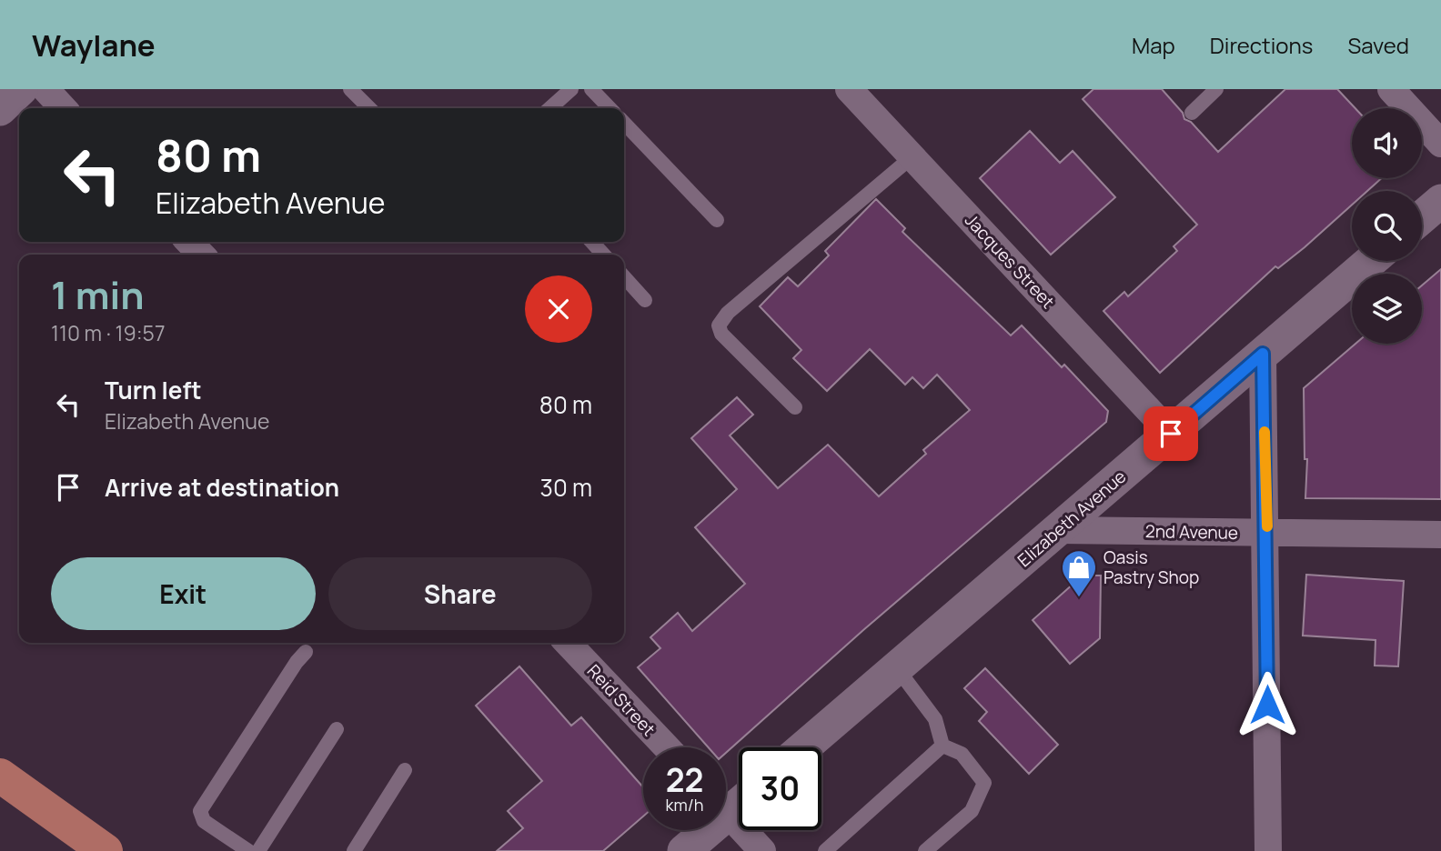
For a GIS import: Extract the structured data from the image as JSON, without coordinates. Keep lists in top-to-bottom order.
{
  "streets": {
    "street": [
      "Jacques Street",
      "Elizabeth Avenue",
      "2nd Avenue",
      "Reid Street"
    ]
  },
  "crossings": [
    ["Jacques Street", "Elizabeth Avenue"],
    ["Elizabeth Avenue", "2nd Avenue"]
  ],
  "places": {
    "shop": ["Oasis Pastry Shop"]
  },
  "page": {
    "header": "Waylane",
    "nav": ["Map", "Directions", "Saved"],
    "turn": ["80 m", "Elizabeth Avenue"],
    "heading": ["1 min", "110 m · 19:57"],
    "list": [
      {
        "name": "Turn left",
        "note": "Elizabeth Avenue",
        "value": "80 m"
      },
      {
        "name": "Arrive at destination",
        "value": "30 m"
      }
    ],
    "buttons": ["Exit", "Share"],
    "speed": "22 km/h",
    "limit": "30"
  }
}
